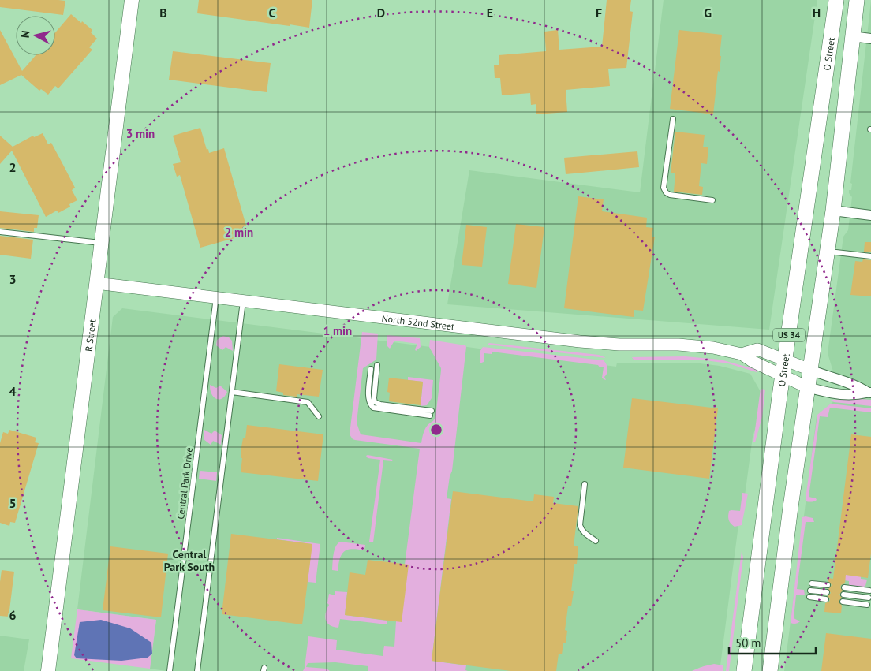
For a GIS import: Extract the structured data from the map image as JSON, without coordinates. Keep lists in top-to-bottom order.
{
  "streets": {
    "main road": ["O Street", "R Street", "US 34"],
    "street": ["North 52nd Street"],
    "lane": ["Central Park Drive"]
  },
  "crossings": [
    ["O Street", "North 52nd Street"],
    ["North 52nd Street", "R Street"],
    ["North 52nd Street", "US 34"],
    ["North 52nd Street", "Central Park Drive"]
  ],
  "districts": ["Central Park South"],
  "scale_bar": "50 m",
  "north": "left",
  "grid": {
    "columns": [
      "B",
      "C",
      "D",
      "E",
      "F",
      "G",
      "H"
    ],
    "rows": [
      "2",
      "3",
      "4",
      "5",
      "6"
    ]
  },
  "rings": ["3 min", "2 min", "1 min"]
}
